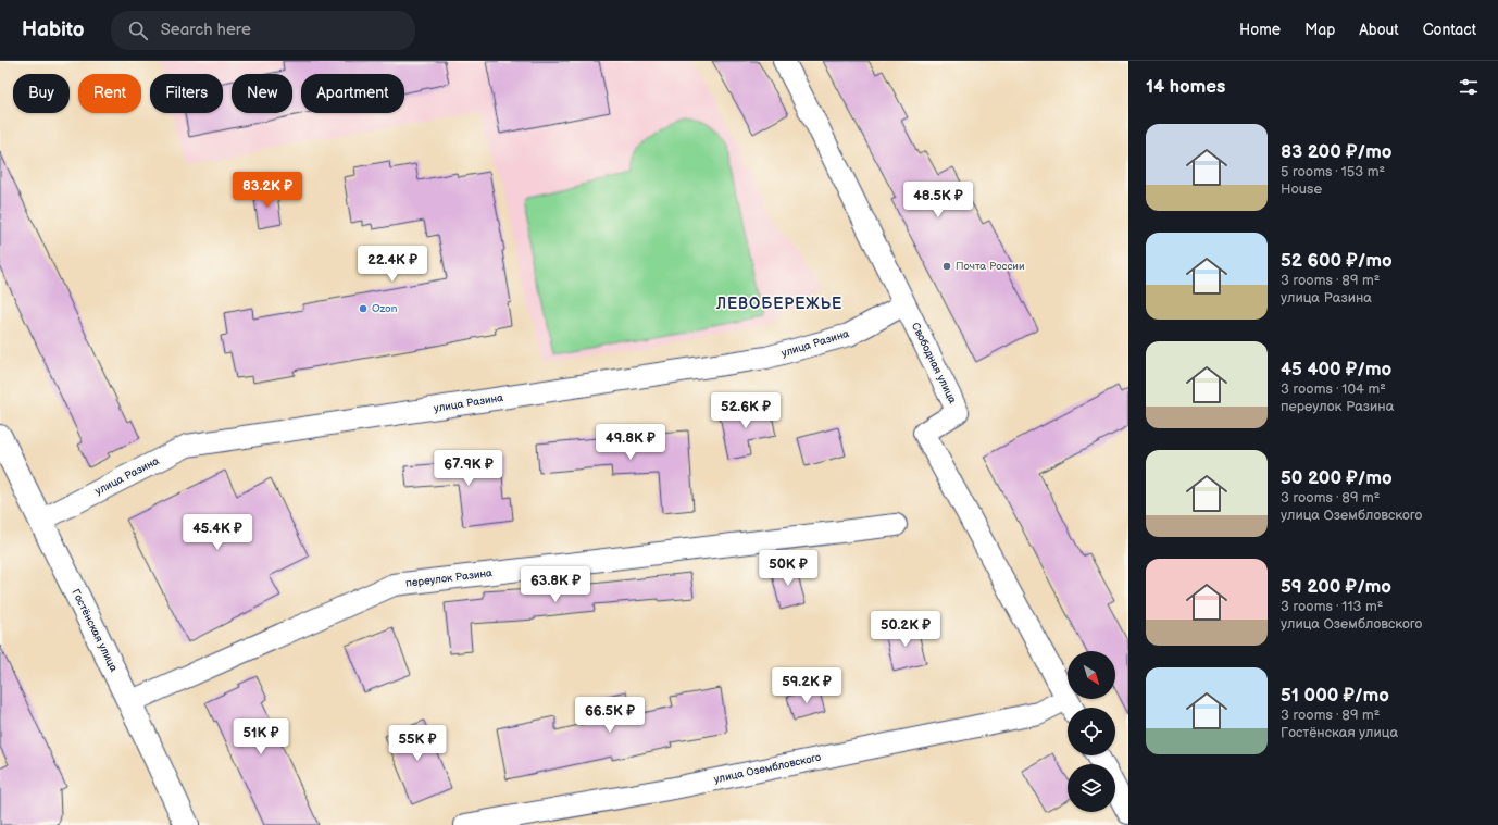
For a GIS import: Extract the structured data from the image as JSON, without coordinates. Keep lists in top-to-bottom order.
{
  "streets": {
    "street": [
      "улица Разина",
      "Свободная улица",
      "переулок Разина",
      "Гостёнская улица",
      "улица Озембловского"
    ]
  },
  "crossings": [
    ["улица Разина", "Свободная улица"],
    ["улица Разина", "Гостёнская улица"],
    ["Свободная улица", "улица Озембловского"],
    ["переулок Разина", "Гостёнская улица"]
  ],
  "districts": ["ЛЕВОБЕРЕЖЬЕ"],
  "places": ["Почта России", "Ozon"],
  "north": "bottom right",
  "page": {
    "header": "Habito",
    "search": "Search here",
    "nav": [
      "Home",
      "Map",
      "About",
      "Contact"
    ],
    "heading": "14 homes",
    "chip": [
      "Buy",
      "Rent",
      "Filters",
      "New",
      "Apartment"
    ],
    "list": [
      {
        "name": "83 200 ₽/mo",
        "note": "5 rooms · 153 m² · House"
      },
      {
        "name": "52 600 ₽/mo",
        "note": "3 rooms · 89 m² · улица Разина"
      },
      {
        "name": "45 400 ₽/mo",
        "note": "3 rooms · 104 m² · переулок Разина"
      },
      {
        "name": "50 200 ₽/mo",
        "note": "3 rooms · 89 m² · улица Озембловского"
      },
      {
        "name": "59 200 ₽/mo",
        "note": "3 rooms · 113 m² · улица Озембловского"
      },
      {
        "name": "51 000 ₽/mo",
        "note": "3 rooms · 89 m² · Гостёнская улица"
      }
    ],
    "price": [
      "83.2K ₽",
      "48.5K ₽",
      "22.4K ₽",
      "52.6K ₽",
      "49.8K ₽",
      "67.9K ₽",
      "45.4K ₽",
      "50K ₽",
      "63.8K ₽",
      "50.2K ₽",
      "59.2K ₽",
      "66.5K ₽",
      "51K ₽",
      "55K ₽"
    ]
  }
}
